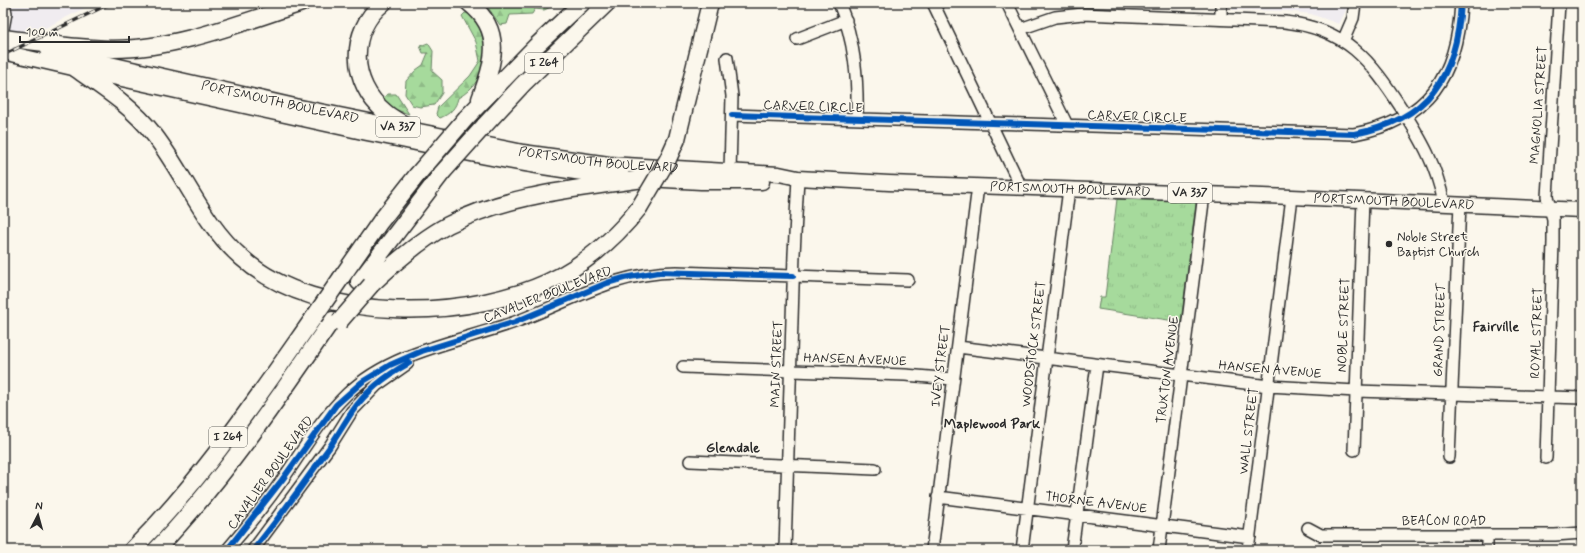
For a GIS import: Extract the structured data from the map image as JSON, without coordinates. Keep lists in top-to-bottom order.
{
  "streets": {
    "highway": ["I 264"],
    "main road": ["PORTSMOUTH BOULEVARD", "VA 337"],
    "street": [
      "MAGNOLIA STREET",
      "CARVER CIRCLE",
      "CAVALIER BOULEVARD",
      "NOBLE STREET",
      "GRAND STREET",
      "ROYAL STREET",
      "WOODSTOCK STREET",
      "HANSEN AVENUE",
      "MAIN STREET",
      "IVEY STREET",
      "TRUXTON AVENUE",
      "WALL STREET",
      "THORNE AVENUE",
      "BEACON ROAD"
    ]
  },
  "crossings": [
    ["PORTSMOUTH BOULEVARD", "MAGNOLIA STREET"],
    ["PORTSMOUTH BOULEVARD", "NOBLE STREET"],
    ["PORTSMOUTH BOULEVARD", "GRAND STREET"],
    ["PORTSMOUTH BOULEVARD", "ROYAL STREET"],
    ["PORTSMOUTH BOULEVARD", "WOODSTOCK STREET"],
    ["PORTSMOUTH BOULEVARD", "MAIN STREET"],
    ["PORTSMOUTH BOULEVARD", "IVEY STREET"],
    ["PORTSMOUTH BOULEVARD", "TRUXTON AVENUE"],
    ["PORTSMOUTH BOULEVARD", "WALL STREET"],
    ["MAGNOLIA STREET", "ROYAL STREET"],
    ["CAVALIER BOULEVARD", "MAIN STREET"],
    ["NOBLE STREET", "HANSEN AVENUE"],
    ["GRAND STREET", "HANSEN AVENUE"],
    ["ROYAL STREET", "HANSEN AVENUE"],
    ["WOODSTOCK STREET", "HANSEN AVENUE"],
    ["WOODSTOCK STREET", "THORNE AVENUE"],
    ["HANSEN AVENUE", "MAIN STREET"],
    ["HANSEN AVENUE", "IVEY STREET"],
    ["HANSEN AVENUE", "TRUXTON AVENUE"],
    ["HANSEN AVENUE", "WALL STREET"],
    ["IVEY STREET", "THORNE AVENUE"],
    ["TRUXTON AVENUE", "THORNE AVENUE"],
    ["WALL STREET", "THORNE AVENUE"]
  ],
  "districts": ["Fairville", "Maplewood Park", "Glendale"],
  "places": ["Noble Street Baptist Church"],
  "scale_bar": "100 m",
  "north": "top"
}
